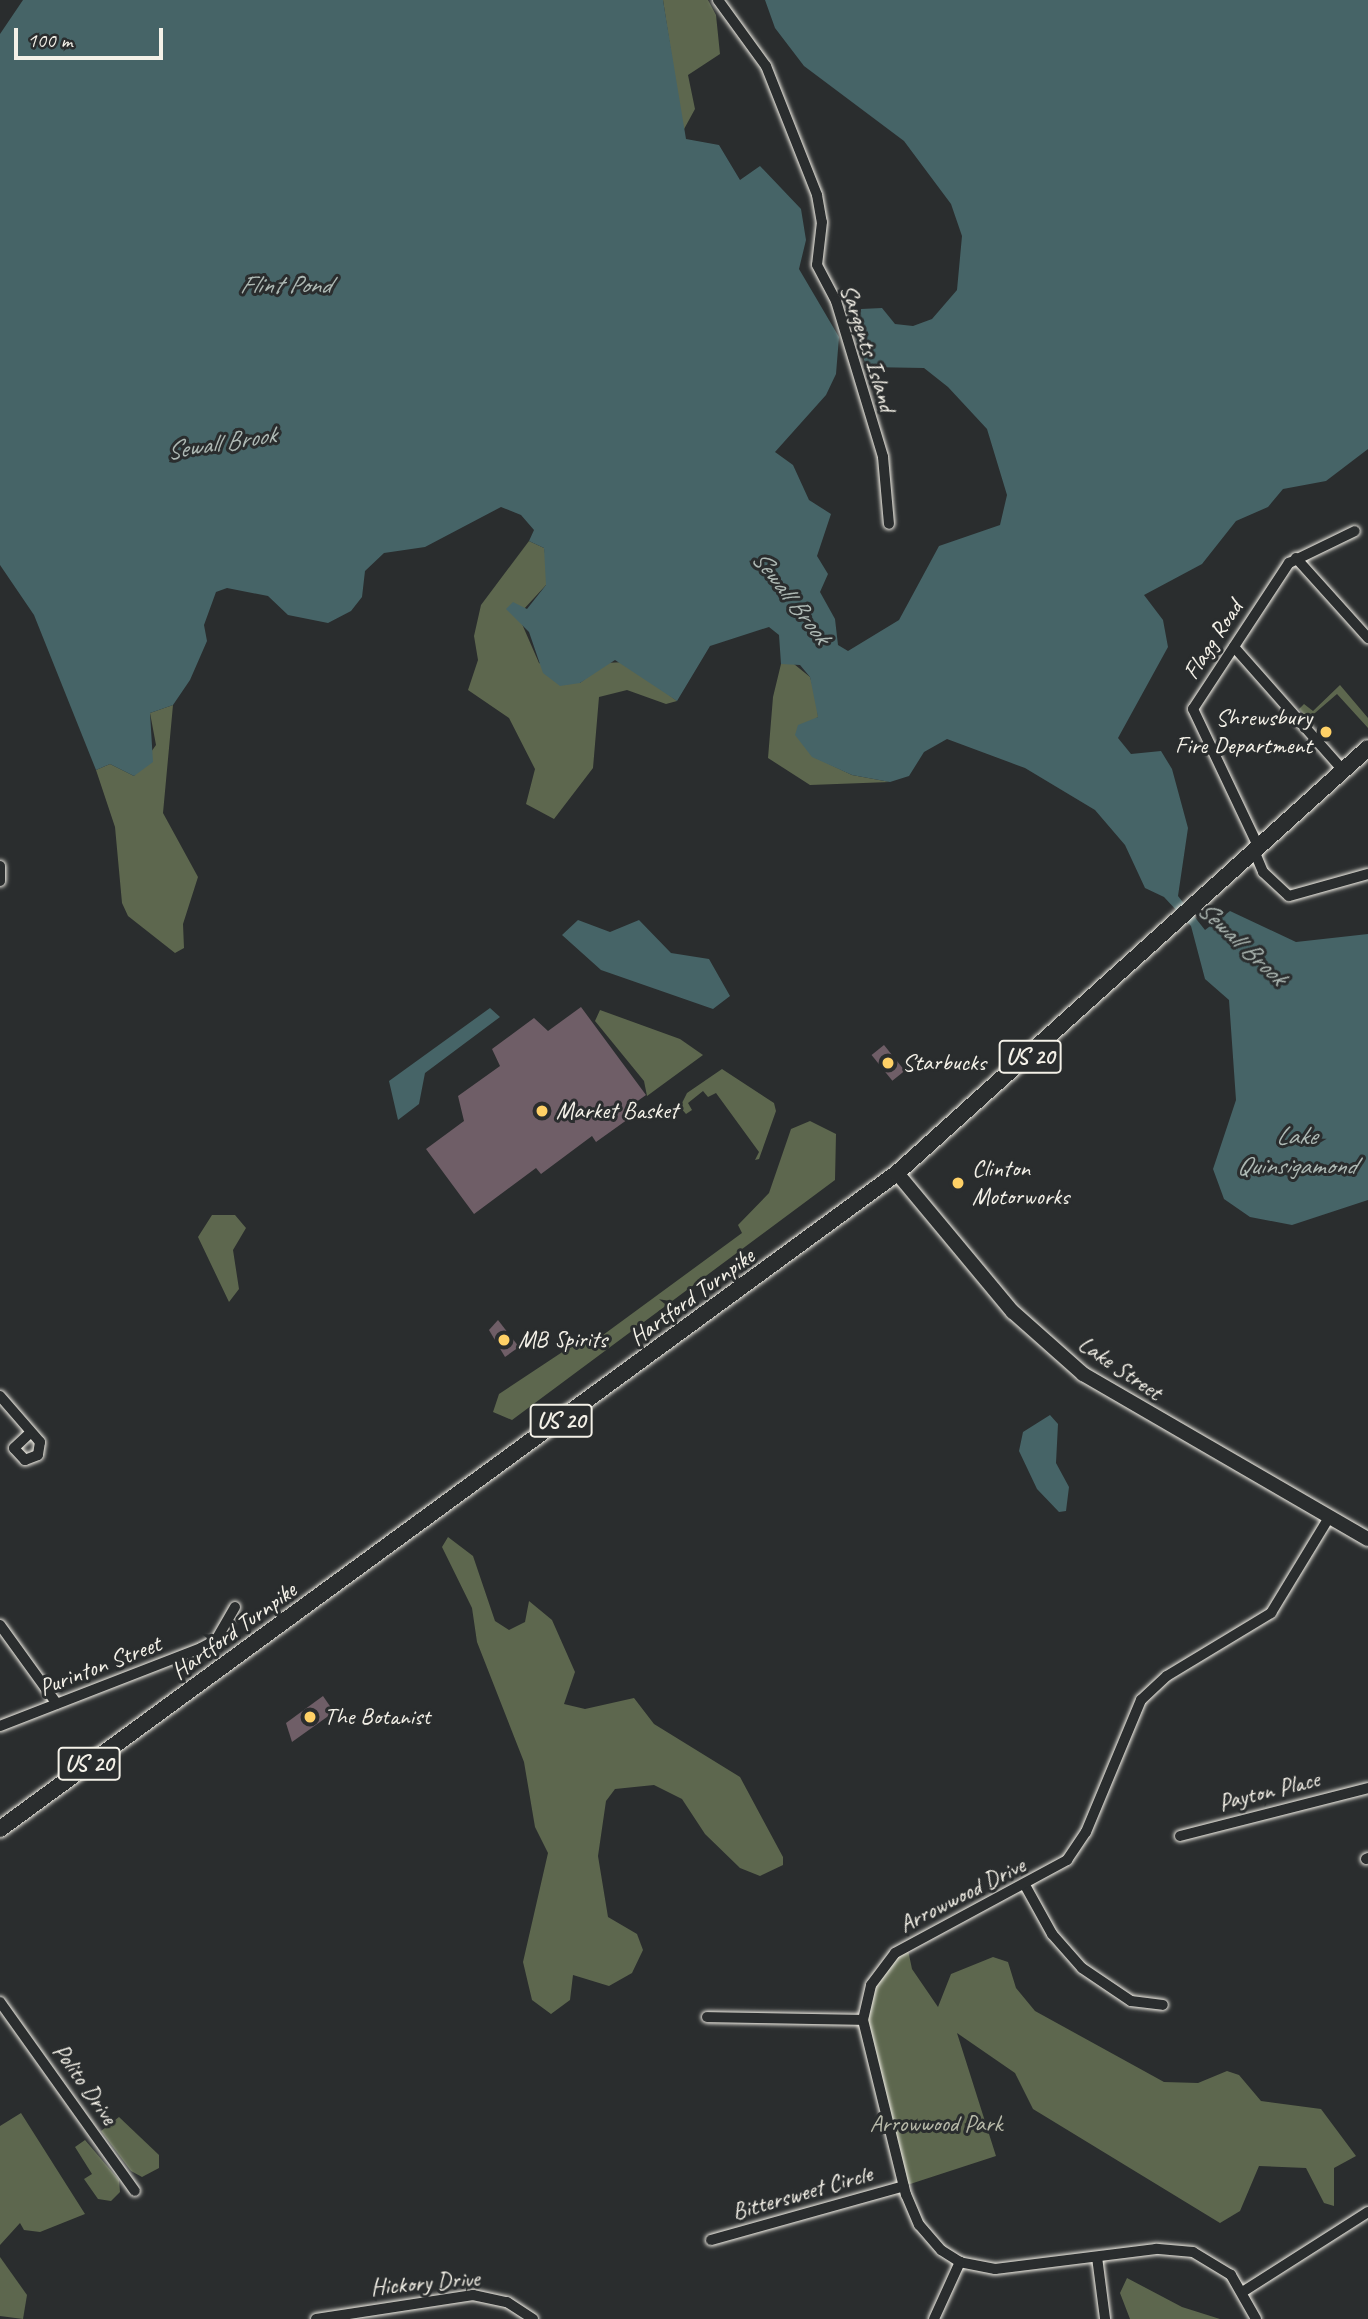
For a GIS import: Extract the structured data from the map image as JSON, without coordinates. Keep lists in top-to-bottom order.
{
  "streets": {
    "main road": ["US 20", "Hartford Turnpike", "Lake Street"],
    "street": [
      "Sargents Island",
      "Flagg Road",
      "Purinton Street",
      "Payton Place",
      "Arrowwood Drive",
      "Polito Drive",
      "Bittersweet Circle",
      "Hickory Drive"
    ]
  },
  "crossings": [
    ["Flagg Road", "Hartford Turnpike"],
    ["Hartford Turnpike", "Lake Street"],
    ["Lake Street", "Arrowwood Drive"],
    ["Arrowwood Drive", "Bittersweet Circle"]
  ],
  "water": ["Flint Pond", "Sewall Brook", "Lake Quinsigamond"],
  "parks": ["Arrowwood Park"],
  "places": [
    "Shrewsbury Fire Department",
    "Starbucks",
    "Market Basket",
    "Clinton Motorworks",
    "MB Spirits",
    "The Botanist"
  ],
  "scale_bar": "100 m"
}
